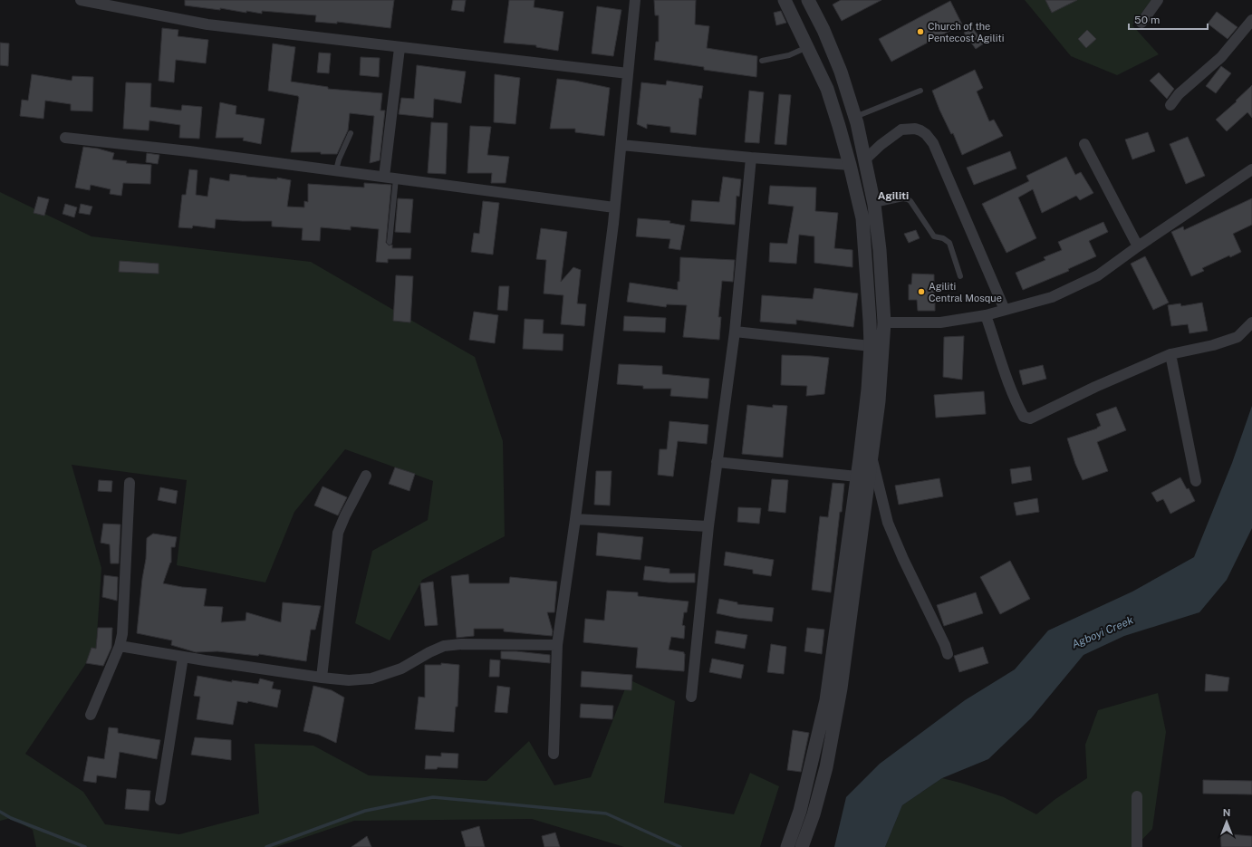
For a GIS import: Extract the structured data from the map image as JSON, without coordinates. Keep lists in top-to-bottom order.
{
  "districts": ["Agiliti"],
  "water": ["Agboyi Creek"],
  "places": ["Church of the Pentecost Agiliti", "Agiliti Central Mosque"],
  "scale_bar": "50 m",
  "north": "top"
}
